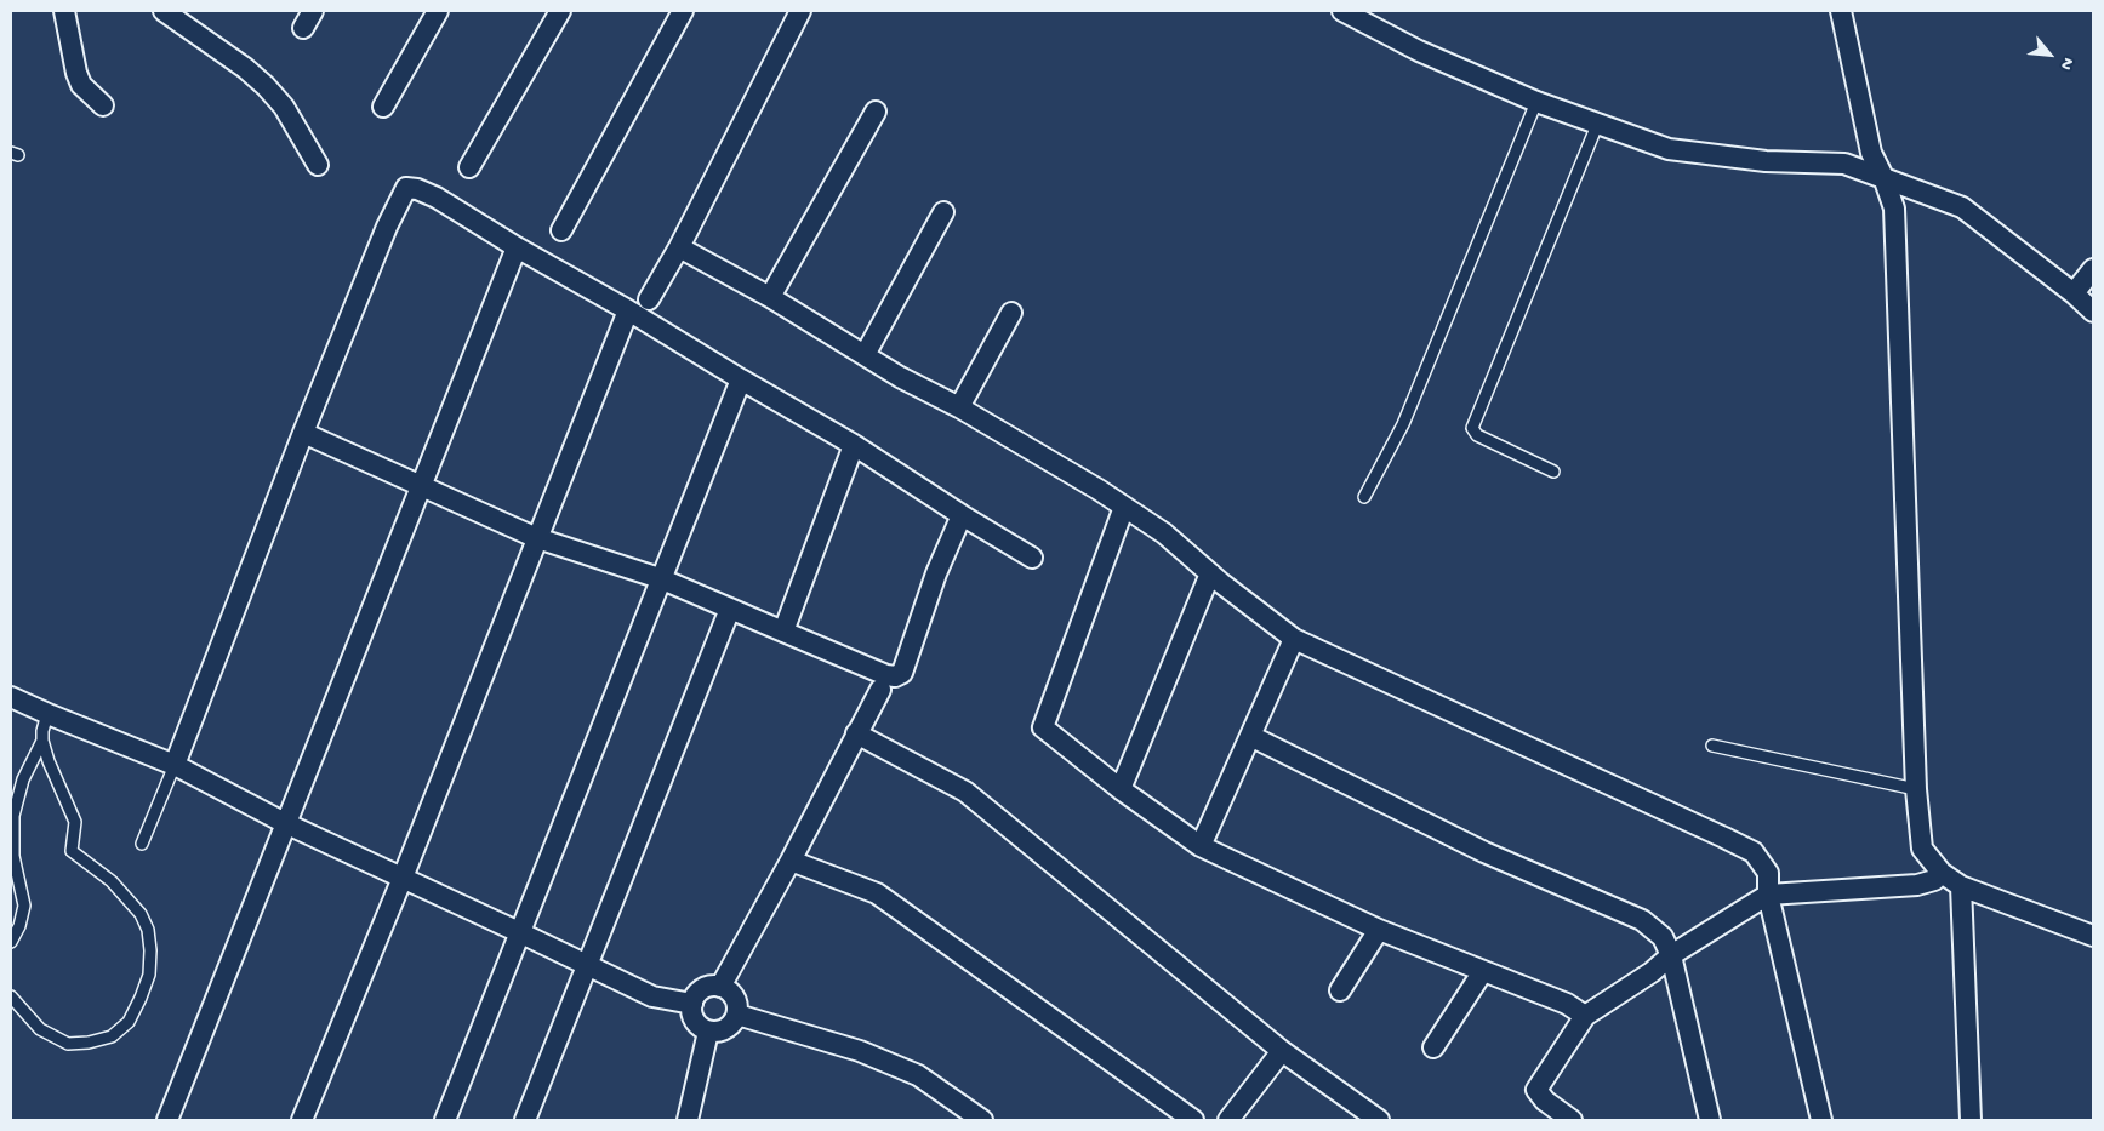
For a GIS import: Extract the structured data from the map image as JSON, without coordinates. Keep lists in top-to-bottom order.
{
  "north": "bottom right"
}
